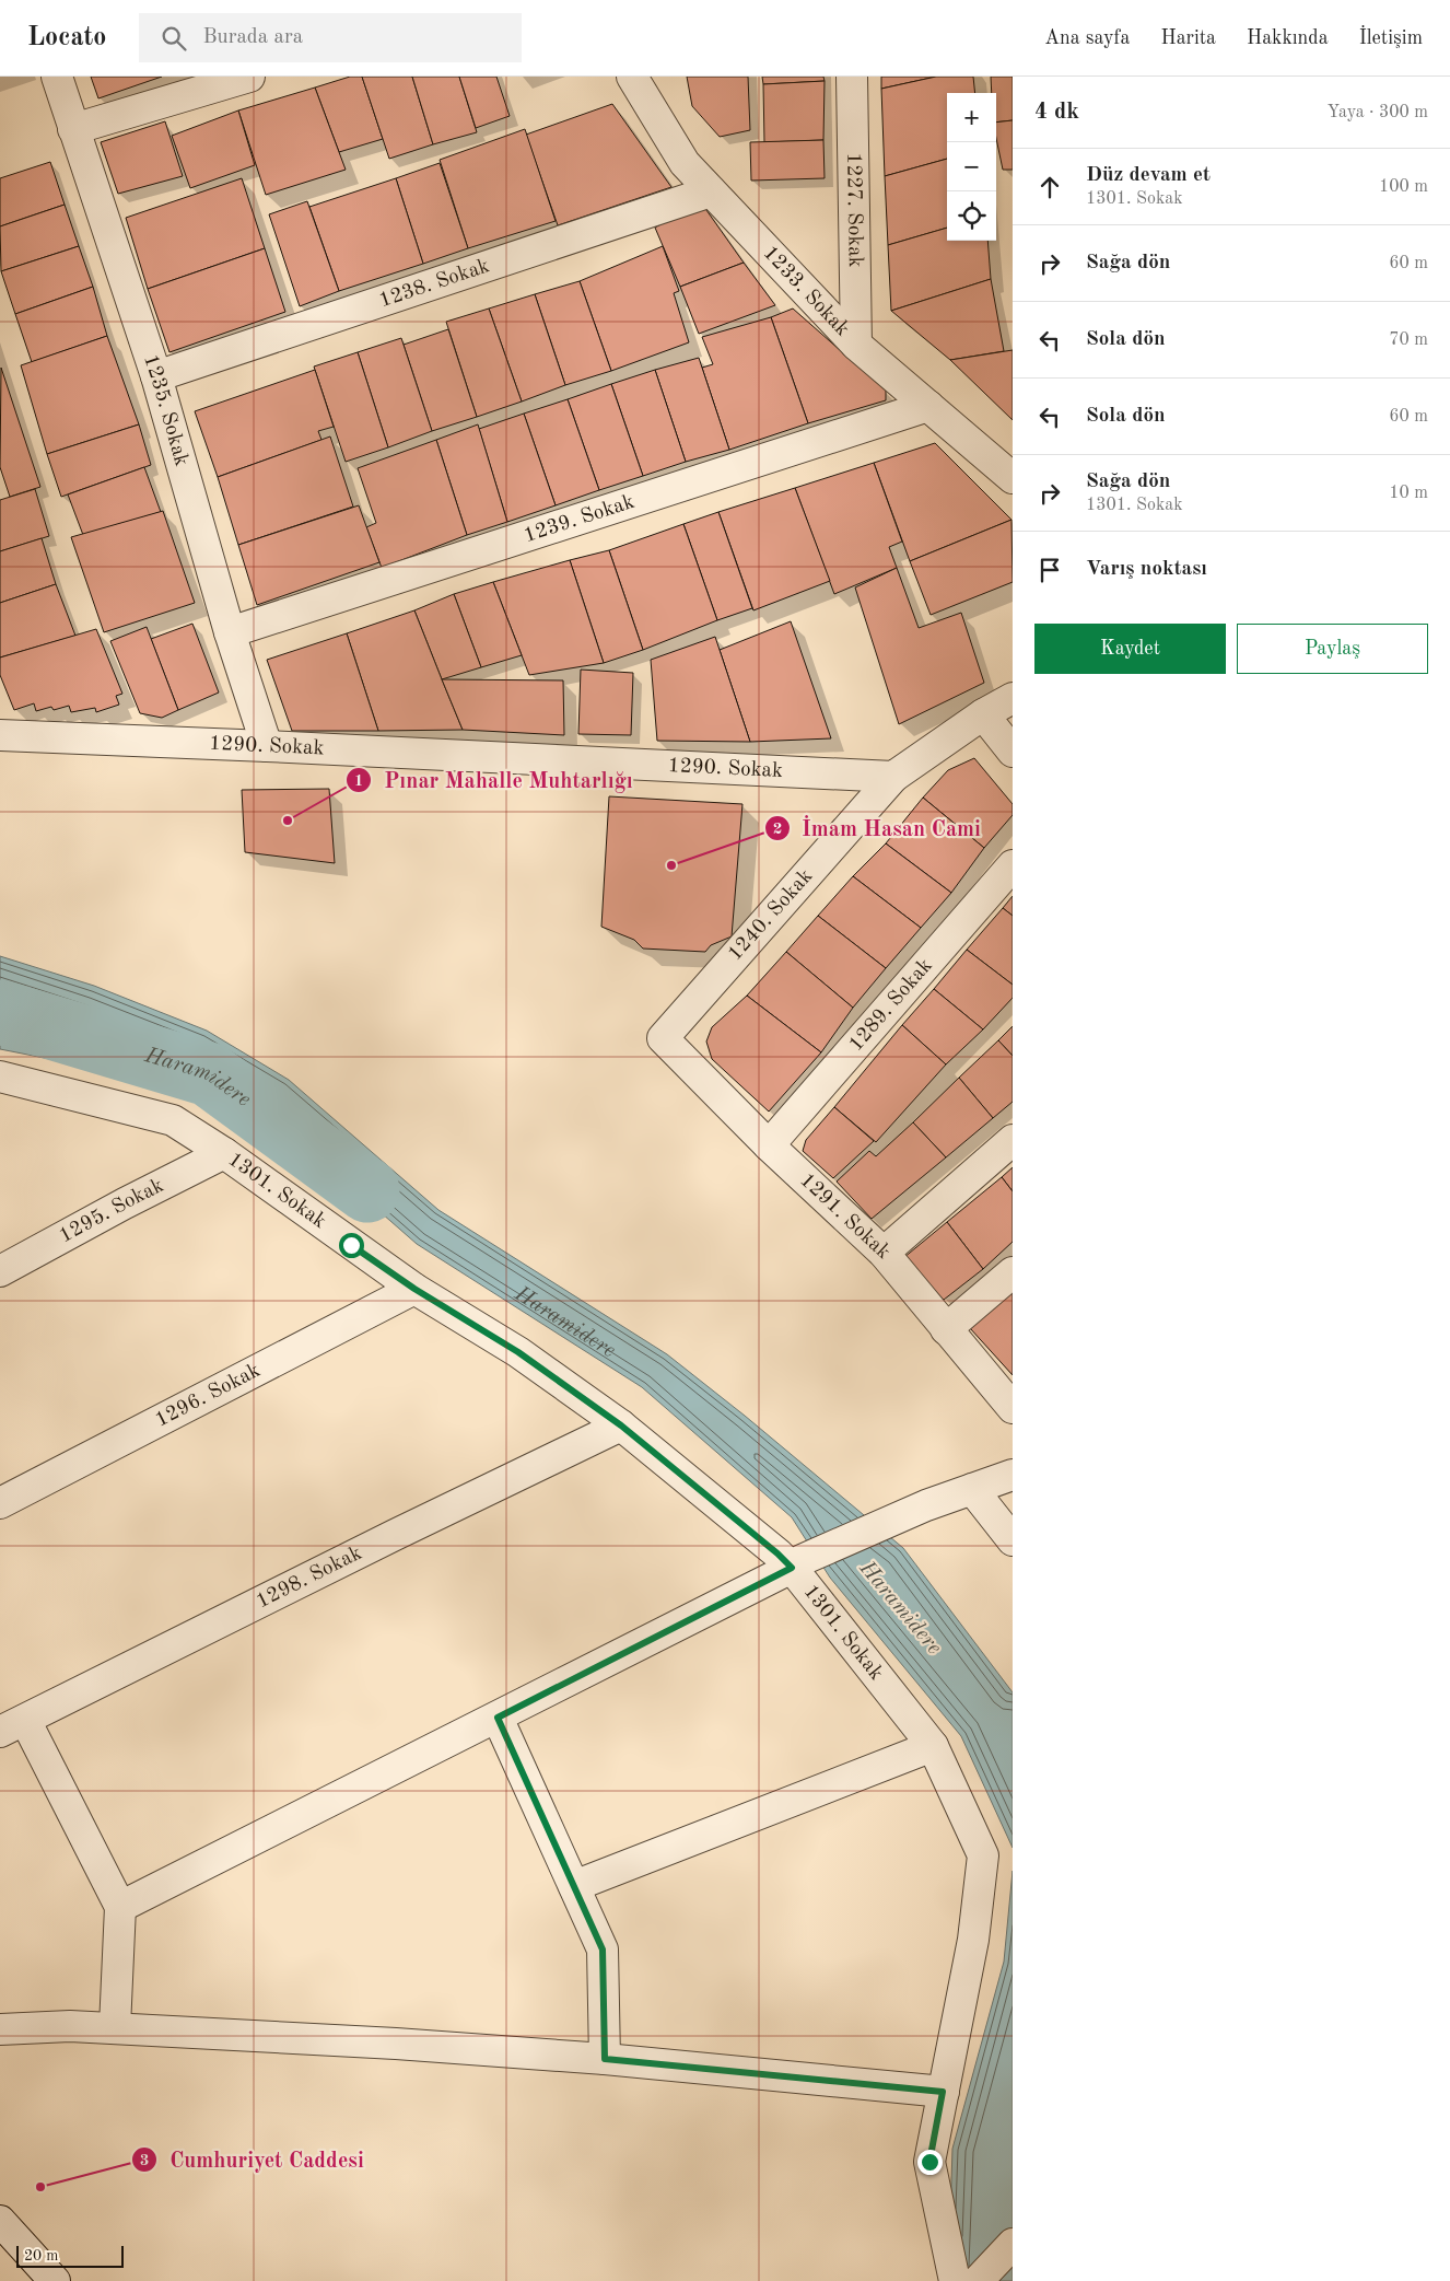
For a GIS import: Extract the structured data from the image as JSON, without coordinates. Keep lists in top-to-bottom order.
{
  "streets": {
    "street": [
      "1227. Sokak",
      "1238. Sokak",
      "1233. Sokak",
      "1235. Sokak",
      "1239. Sokak",
      "1290. Sokak",
      "1240. Sokak",
      "1289. Sokak",
      "1301. Sokak",
      "1295. Sokak",
      "1291. Sokak",
      "1296. Sokak",
      "1298. Sokak"
    ]
  },
  "crossings": [
    ["1227. Sokak", "1233. Sokak"],
    ["1238. Sokak", "1233. Sokak"],
    ["1238. Sokak", "1235. Sokak"],
    ["1233. Sokak", "1239. Sokak"],
    ["1235. Sokak", "1239. Sokak"],
    ["1235. Sokak", "1290. Sokak"],
    ["1290. Sokak", "1240. Sokak"],
    ["1240. Sokak", "1291. Sokak"],
    ["1289. Sokak", "1291. Sokak"],
    ["1301. Sokak", "1295. Sokak"],
    ["1301. Sokak", "1296. Sokak"],
    ["1301. Sokak", "1298. Sokak"]
  ],
  "water": ["Haramidere"],
  "places": ["Pınar Mahalle Muhtarlığı", "İmam Hasan Cami", "Cumhuriyet Caddesi"],
  "scale_bar": "20 m",
  "page": {
    "header": "Locato",
    "search": "Burada ara",
    "nav": [
      "Ana sayfa",
      "Harita",
      "Hakkında",
      "İletişim"
    ],
    "heading": ["4 dk", "Yaya · 300 m"],
    "map_buttons": ["+", "−"],
    "list": [
      ["Düz devam et", "1301. Sokak", "100 m"],
      ["Sağa dön", "60 m"],
      ["Sola dön", "70 m"],
      ["Sola dön", "60 m"],
      ["Sağa dön", "1301. Sokak", "10 m"],
      "Varış noktası"
    ],
    "buttons": ["Kaydet", "Paylaş"],
    "scale": "20 m"
  }
}
